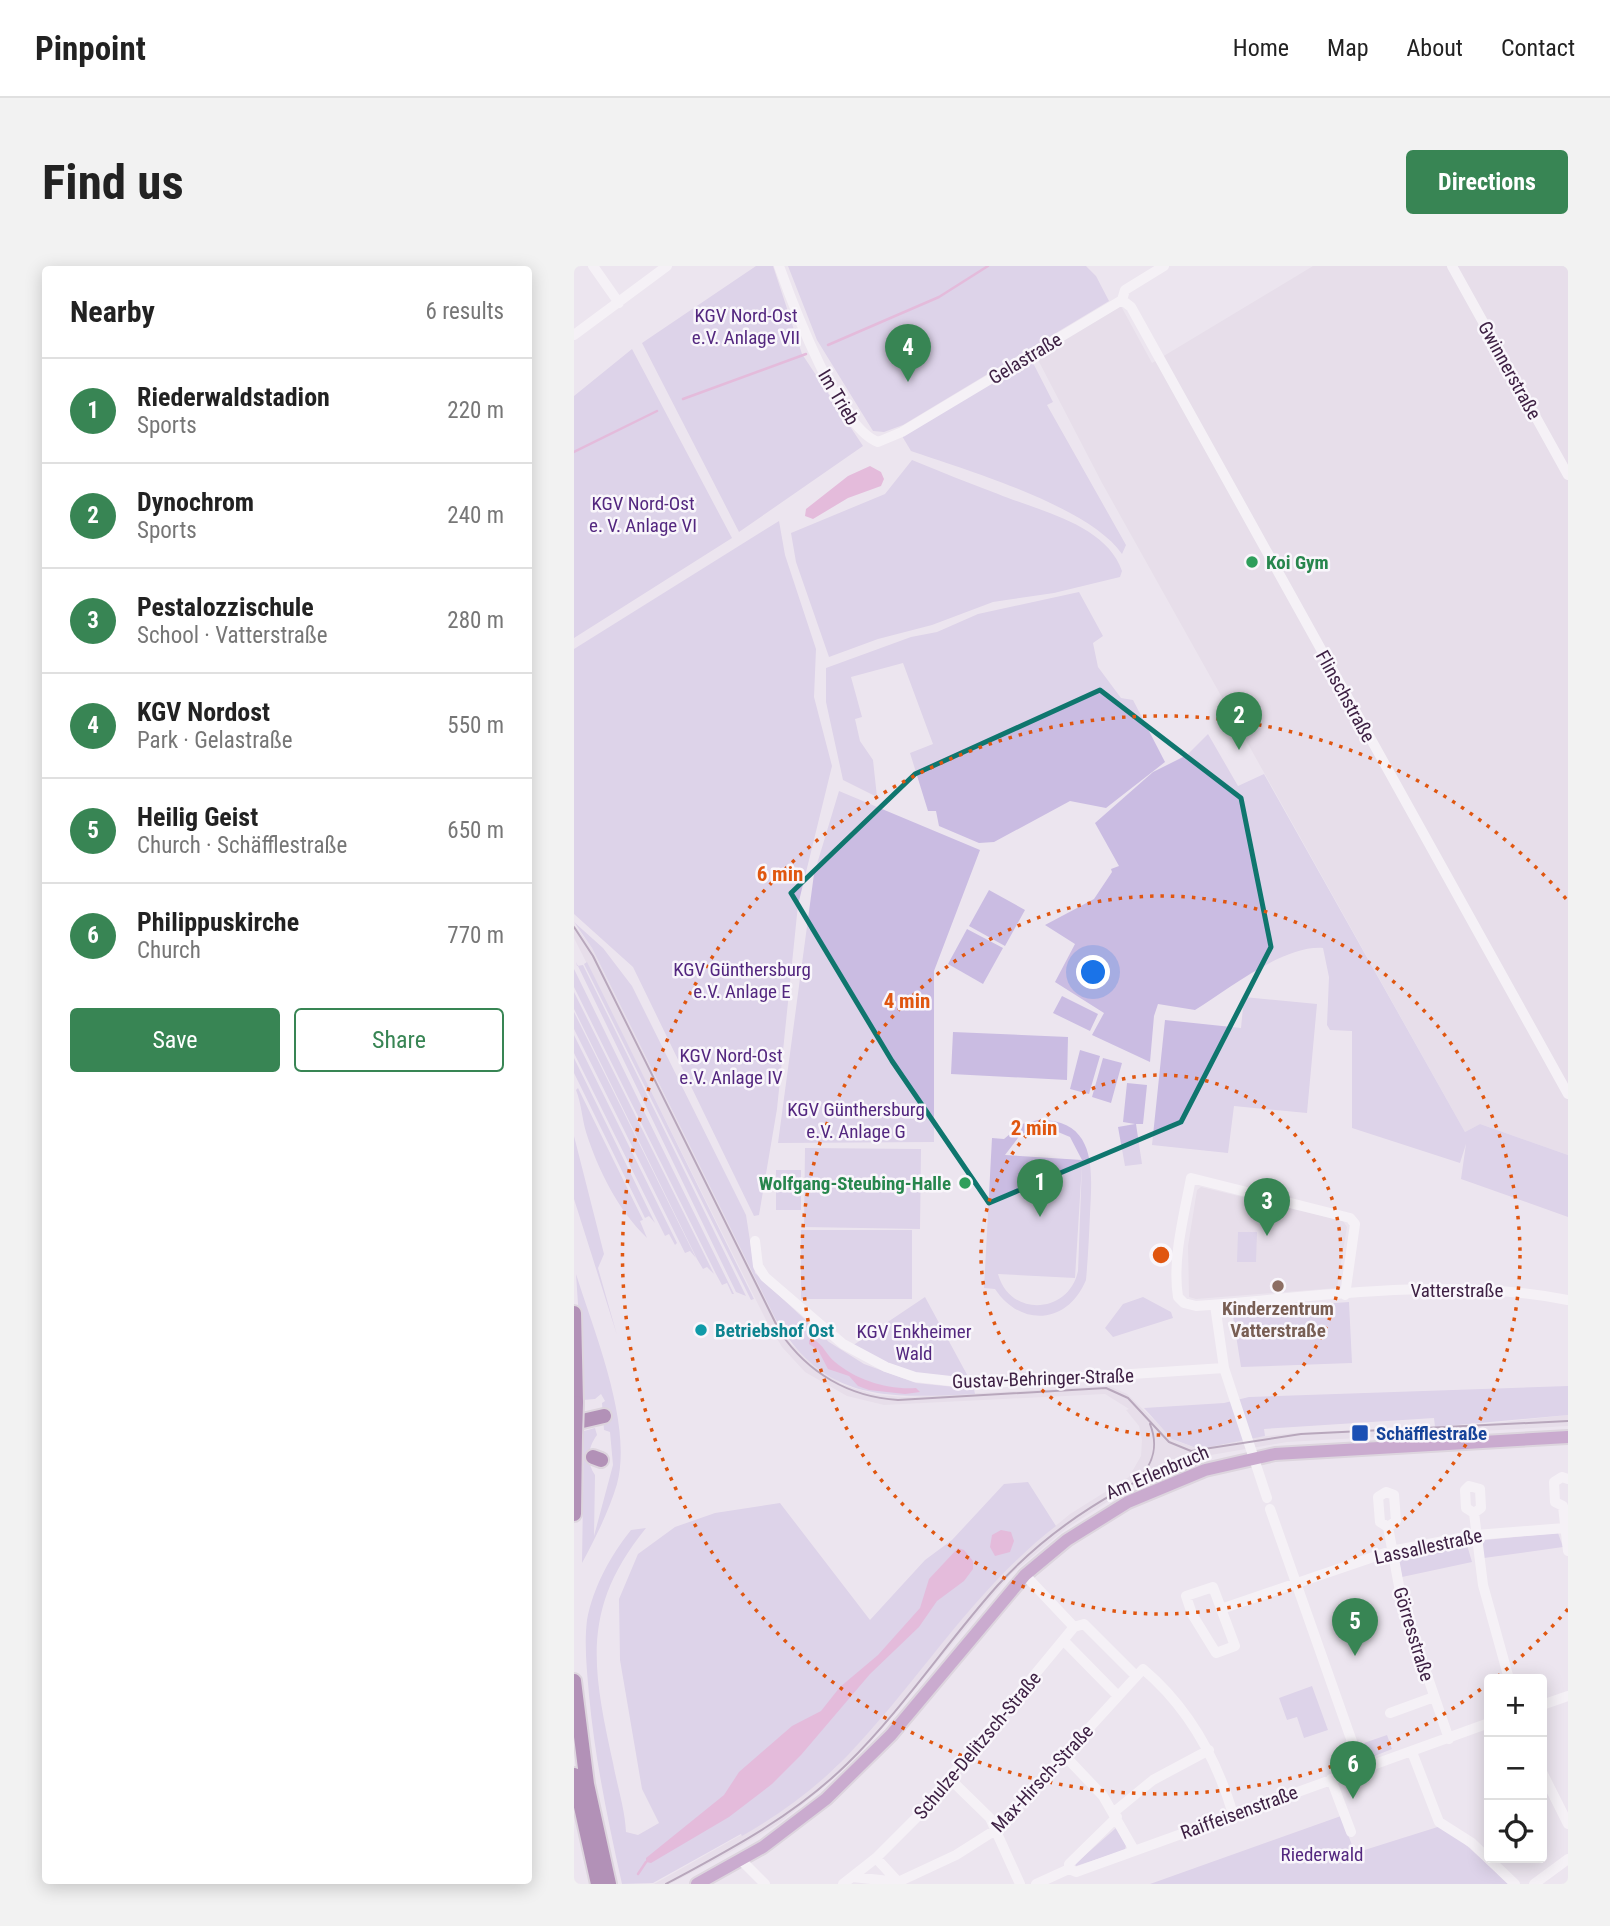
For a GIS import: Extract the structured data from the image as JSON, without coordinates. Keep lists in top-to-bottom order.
{
  "streets": {
    "main road": ["Am Erlenbruch"],
    "street": [
      "Gelastraße",
      "Gwinnerstraße",
      "Im Trieb",
      "Flinschstraße",
      "Vatterstraße",
      "Gustav-Behringer-Straße",
      "Lassallestraße",
      "Görresstraße",
      "Schulze-Delitzsch-Straße",
      "Max-Hirsch-Straße",
      "Raiffeisenstraße"
    ]
  },
  "crossings": [
    ["Gelastraße", "Im Trieb"],
    ["Gelastraße", "Flinschstraße"],
    ["Lassallestraße", "Görresstraße"],
    ["Görresstraße", "Raiffeisenstraße"]
  ],
  "parks": [
    "KGV Nord-Ost e.V. Anlage VII",
    "KGV Nord-Ost e. V. Anlage VI",
    "KGV Günthersburg e.V. Anlage E",
    "KGV Nord-Ost e.V. Anlage IV",
    "KGV Günthersburg e.V. Anlage G",
    "KGV Enkheimer Wald",
    "Riederwald"
  ],
  "places": {
    "other": [
      "Koi Gym",
      "Wolfgang-Steubing-Halle",
      "Kinderzentrum Vatterstraße",
      "Betriebshof Ost"
    ],
    "transit": ["Schäfflestraße"]
  },
  "page": {
    "header": "Pinpoint",
    "nav": [
      "Home",
      "Map",
      "About",
      "Contact"
    ],
    "buttons": [
      "Directions",
      ["Save", "Share"]
    ],
    "title": "Find us",
    "heading": ["Nearby", "6 results"],
    "pins": [
      "4",
      "2",
      "1",
      "3",
      "5",
      "6"
    ],
    "list": [
      {
        "mark": "1",
        "name": "Riederwaldstadion",
        "note": "Sports",
        "value": "220 m"
      },
      {
        "mark": "2",
        "name": "Dynochrom",
        "note": "Sports",
        "value": "240 m"
      },
      {
        "mark": "3",
        "name": "Pestalozzischule",
        "note": "School · Vatterstraße",
        "value": "280 m"
      },
      {
        "mark": "4",
        "name": "KGV Nordost",
        "note": "Park · Gelastraße",
        "value": "550 m"
      },
      {
        "mark": "5",
        "name": "Heilig Geist",
        "note": "Church · Schäfflestraße",
        "value": "650 m"
      },
      {
        "mark": "6",
        "name": "Philippuskirche",
        "note": "Church",
        "value": "770 m"
      }
    ],
    "map_buttons": ["+", "−"]
  },
  "rings": ["6 min", "4 min", "2 min"]
}
